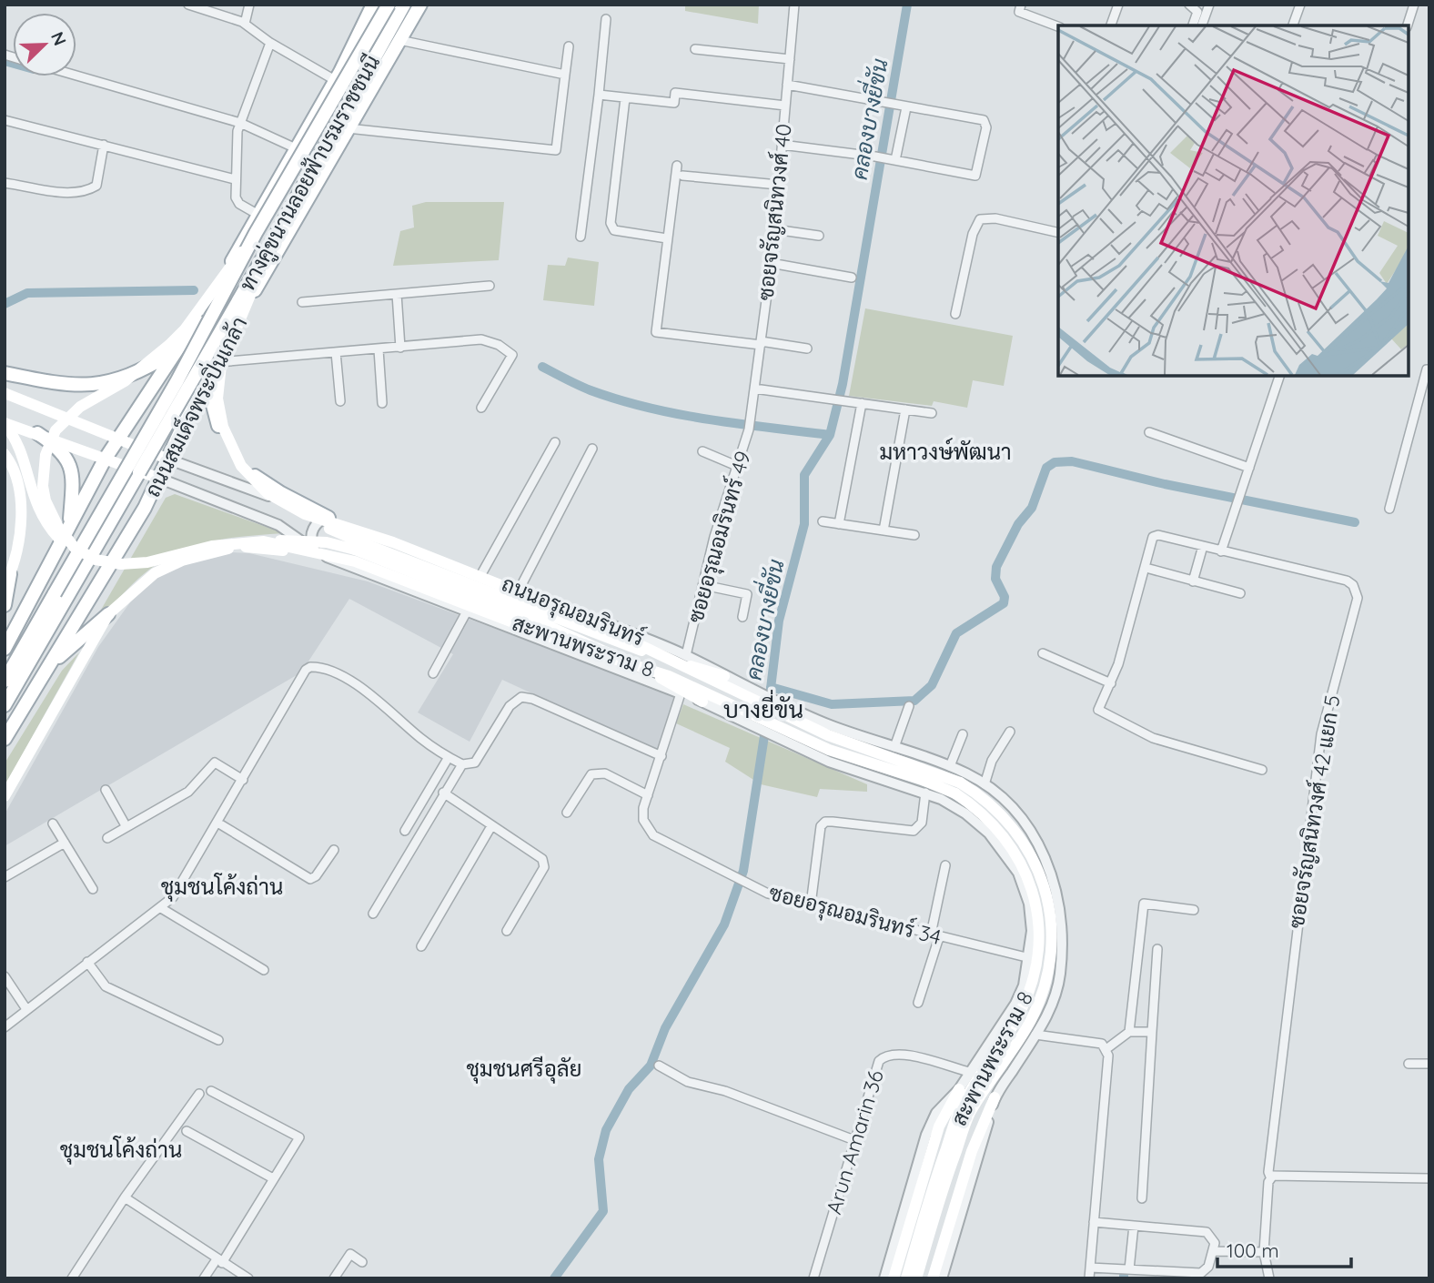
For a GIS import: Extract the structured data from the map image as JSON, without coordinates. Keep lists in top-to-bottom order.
{
  "streets": {
    "main road": [
      "ทางคู่ขนานลอยฟ้าบรมราชชนนี",
      "ถนนสมเด็จพระปิ่นเกล้า",
      "ถนนอรุณอมรินทร์",
      "สะพานพระราม 8"
    ],
    "street": [
      "ซอยจรัญสนิทวงศ์ 40",
      "ซอยอรุณอมรินทร์ 49",
      "ซอยจรัญสนิทวงศ์ 42 แยก 5",
      "ซอยอรุณอมรินทร์ 34",
      "Arun Amarin 36"
    ]
  },
  "crossings": [
    ["ทางคู่ขนานลอยฟ้าบรมราชชนนี", "สะพานพระราม 8"],
    ["ซอยจรัญสนิทวงศ์ 40", "ซอยอรุณอมรินทร์ 49"],
    ["ถนนสมเด็จพระปิ่นเกล้า", "ถนนอรุณอมรินทร์"],
    ["ซอยอรุณอมรินทร์ 49", "ถนนอรุณอมรินทร์"],
    ["ถนนอรุณอมรินทร์", "ซอยอรุณอมรินทร์ 34"],
    ["ถนนอรุณอมรินทร์", "Arun Amarin 36"]
  ],
  "districts": [
    "มหาวงษ์พัฒนา",
    "บางยี่ขัน",
    "ชุมชนโค้งถ่าน",
    "ชุมชนศรีอุลัย",
    "ชุมชนโค้งถ่าน"
  ],
  "water": ["คลองบางยี่ขัน"],
  "scale_bar": "100 m",
  "north": "top right"
}
